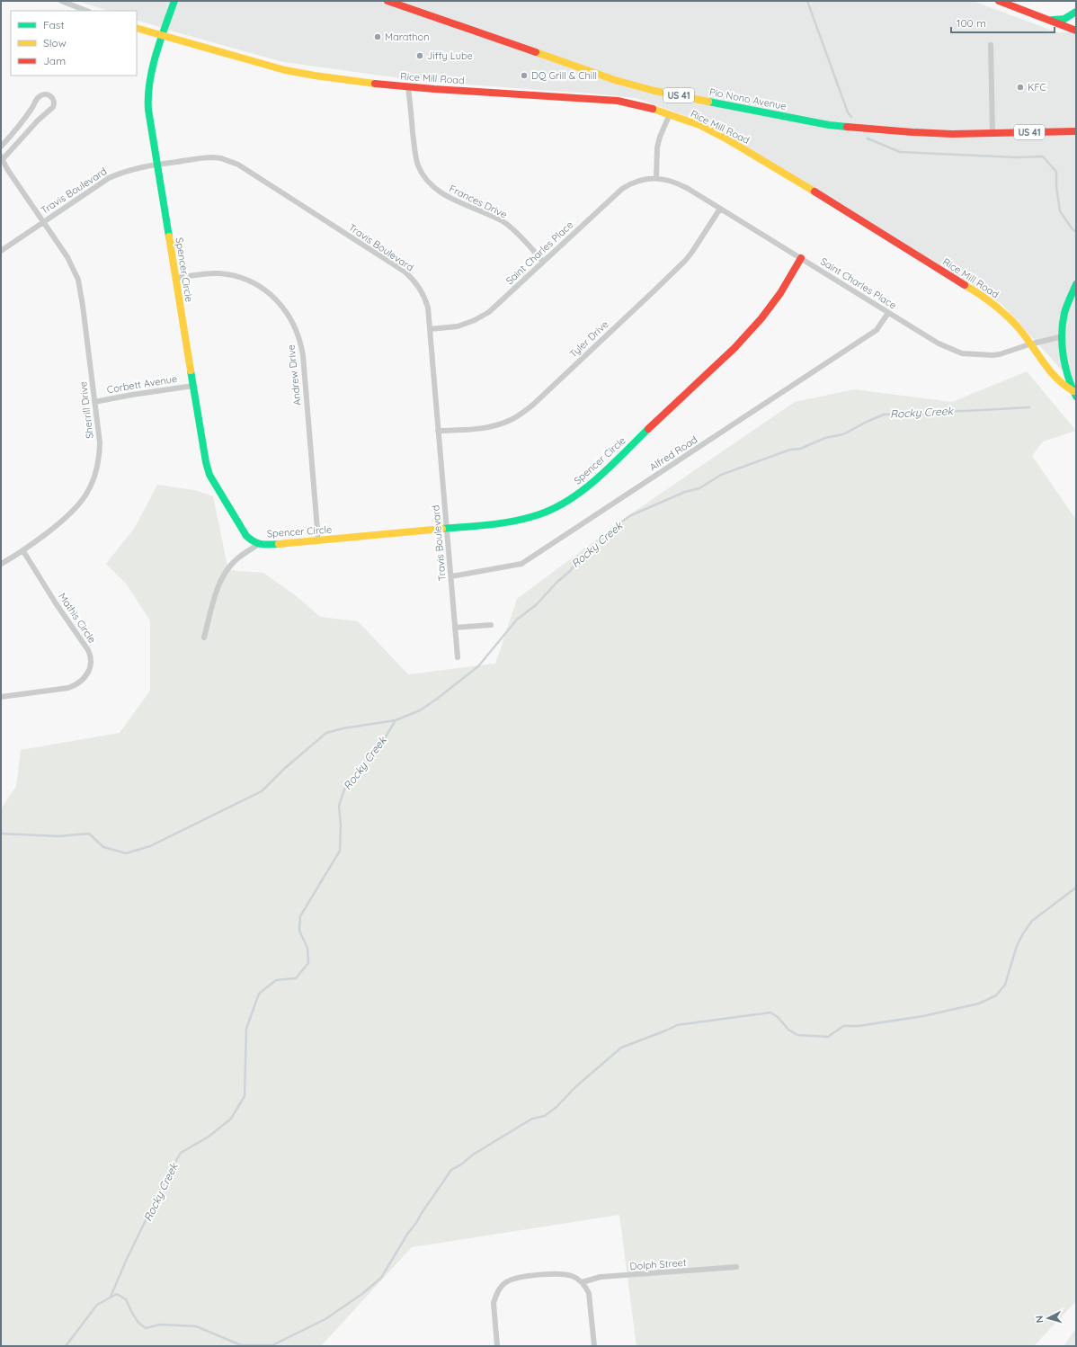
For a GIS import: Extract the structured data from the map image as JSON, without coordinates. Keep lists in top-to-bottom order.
{
  "streets": {
    "main road": [
      "Rice Mill Road",
      "US 41",
      "Pio Nono Avenue",
      "Spencer Circle"
    ],
    "street": [
      "Travis Boulevard",
      "Frances Drive",
      "Saint Charles Place",
      "Tyler Drive",
      "Andrew Drive",
      "Corbett Avenue",
      "Sherrill Drive",
      "Alfred Road",
      "Mathis Circle",
      "Dolph Street"
    ]
  },
  "crossings": [
    ["Rice Mill Road", "Frances Drive"],
    ["Rice Mill Road", "Saint Charles Place"],
    ["Rice Mill Road", "Spencer Circle"],
    ["Travis Boulevard", "Saint Charles Place"],
    ["Travis Boulevard", "Spencer Circle"],
    ["Travis Boulevard", "Tyler Drive"],
    ["Travis Boulevard", "Sherrill Drive"],
    ["Travis Boulevard", "Alfred Road"],
    ["Frances Drive", "Saint Charles Place"],
    ["Saint Charles Place", "Spencer Circle"],
    ["Saint Charles Place", "Tyler Drive"],
    ["Saint Charles Place", "Alfred Road"],
    ["Spencer Circle", "Andrew Drive"],
    ["Spencer Circle", "Corbett Avenue"],
    ["Corbett Avenue", "Sherrill Drive"],
    ["Sherrill Drive", "Mathis Circle"]
  ],
  "water": ["Rocky Creek"],
  "places": [
    "Marathon",
    "Jiffy Lube",
    "DQ Grill & Chill",
    "KFC"
  ],
  "legend": ["Fast", "Slow", "Jam"],
  "scale_bar": "100 m",
  "north": "left"
}
